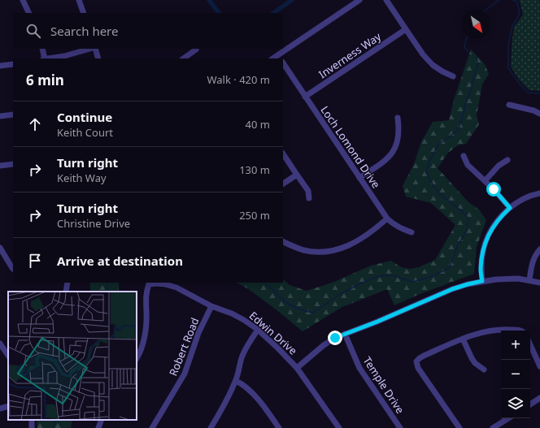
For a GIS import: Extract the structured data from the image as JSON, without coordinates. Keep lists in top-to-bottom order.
{
  "streets": {
    "street": [
      "Inverness Way",
      "Loch Lomond Drive",
      "Edwin Drive",
      "Robert Road",
      "Temple Drive"
    ]
  },
  "crossings": [
    ["Inverness Way", "Loch Lomond Drive"],
    ["Edwin Drive", "Robert Road"]
  ],
  "north": "bottom right",
  "page": {
    "search": "Search here",
    "heading": ["6 min", "Walk · 420 m"],
    "list": [
      ["Continue", "Keith Court", "40 m"],
      ["Turn right", "Keith Way", "130 m"],
      ["Turn right", "Christine Drive", "250 m"],
      "Arrive at destination"
    ],
    "map_buttons": ["+", "−"]
  }
}
